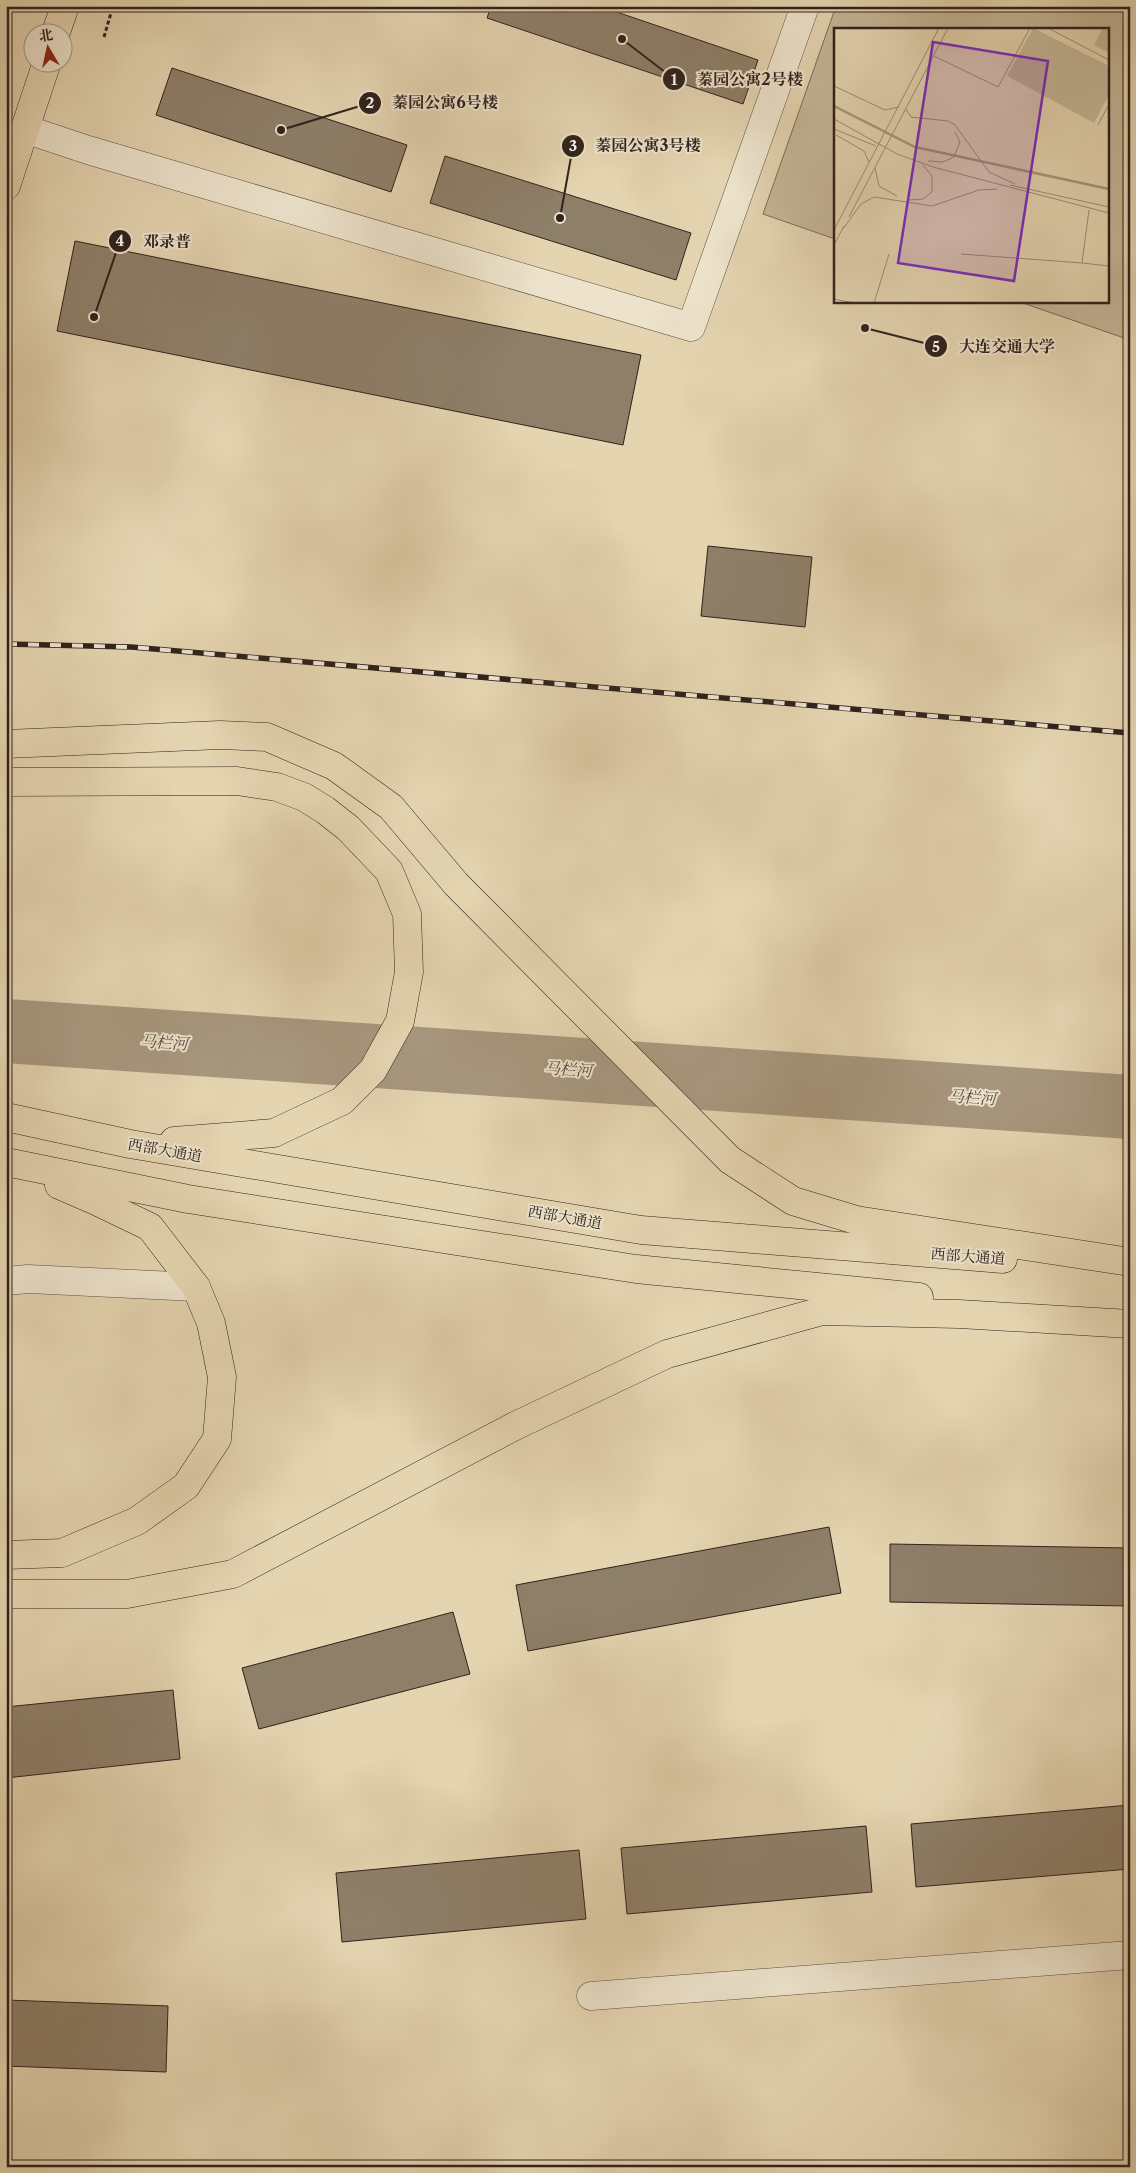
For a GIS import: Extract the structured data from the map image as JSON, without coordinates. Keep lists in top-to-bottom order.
{
  "streets": {
    "main road": ["西部大通道"]
  },
  "water": ["马栏河"],
  "places": [
    "蓁园公寓2号楼",
    "蓁园公寓6号楼",
    "蓁园公寓3号楼",
    "邓录普",
    "大连交通大学"
  ],
  "north": "top"
}
